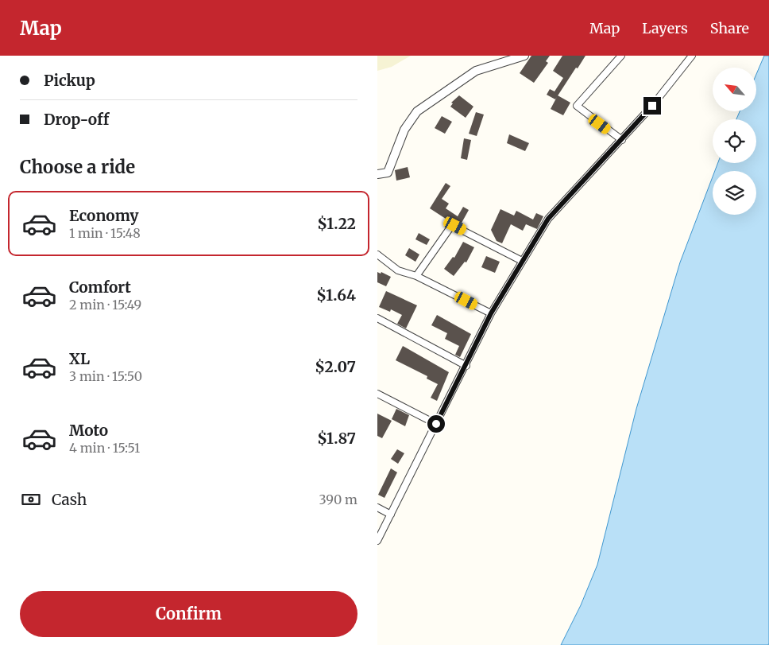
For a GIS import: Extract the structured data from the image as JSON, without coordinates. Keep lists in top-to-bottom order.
{
  "north": "top left",
  "page": {
    "header": "Map",
    "nav": ["Map", "Layers", "Share"],
    "banner": ["Pickup", "Drop-off"],
    "heading": "Choose a ride",
    "list": [
      {
        "name": "Economy",
        "note": "1 min · 15:48",
        "value": "$1.22"
      },
      {
        "name": "Comfort",
        "note": "2 min · 15:49",
        "value": "$1.64"
      },
      {
        "name": "XL",
        "note": "3 min · 15:50",
        "value": "$2.07"
      },
      {
        "name": "Moto",
        "note": "4 min · 15:51",
        "value": "$1.87"
      }
    ],
    "pay": ["Cash", "390 m"],
    "buttons": "Confirm"
  }
}
